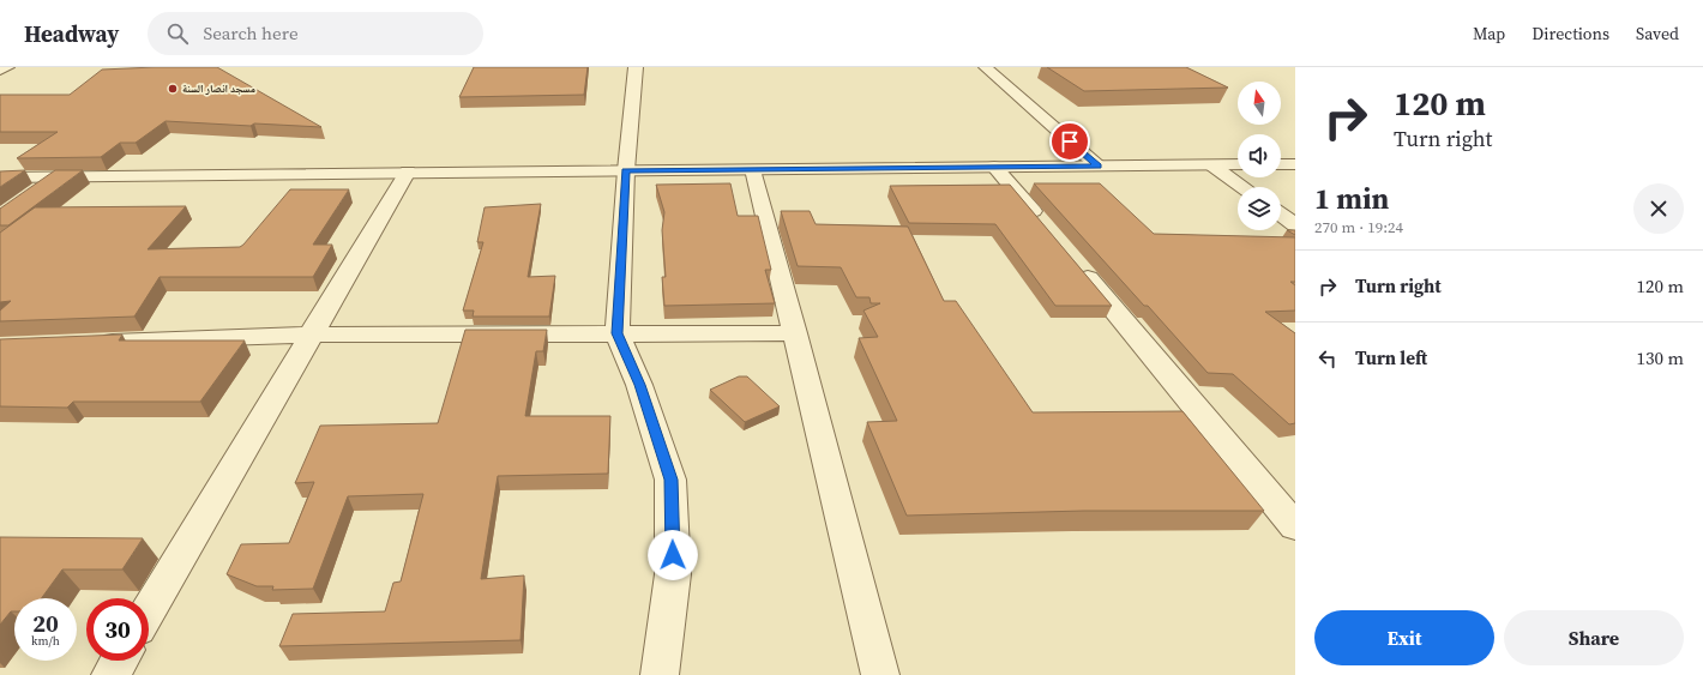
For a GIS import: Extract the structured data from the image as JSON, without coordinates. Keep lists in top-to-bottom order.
{
  "places": ["مسجد انصار السنة"],
  "north": "top",
  "page": {
    "header": "Headway",
    "search": "Search here",
    "nav": ["Map", "Directions", "Saved"],
    "turn": ["120 m", "Turn right"],
    "heading": ["1 min", "270 m · 19:24"],
    "list": [
      {
        "name": "Turn right",
        "value": "120 m"
      },
      {
        "name": "Turn left",
        "value": "130 m"
      }
    ],
    "speed": "20 km/h",
    "limit": "30",
    "buttons": ["Exit", "Share"]
  }
}
